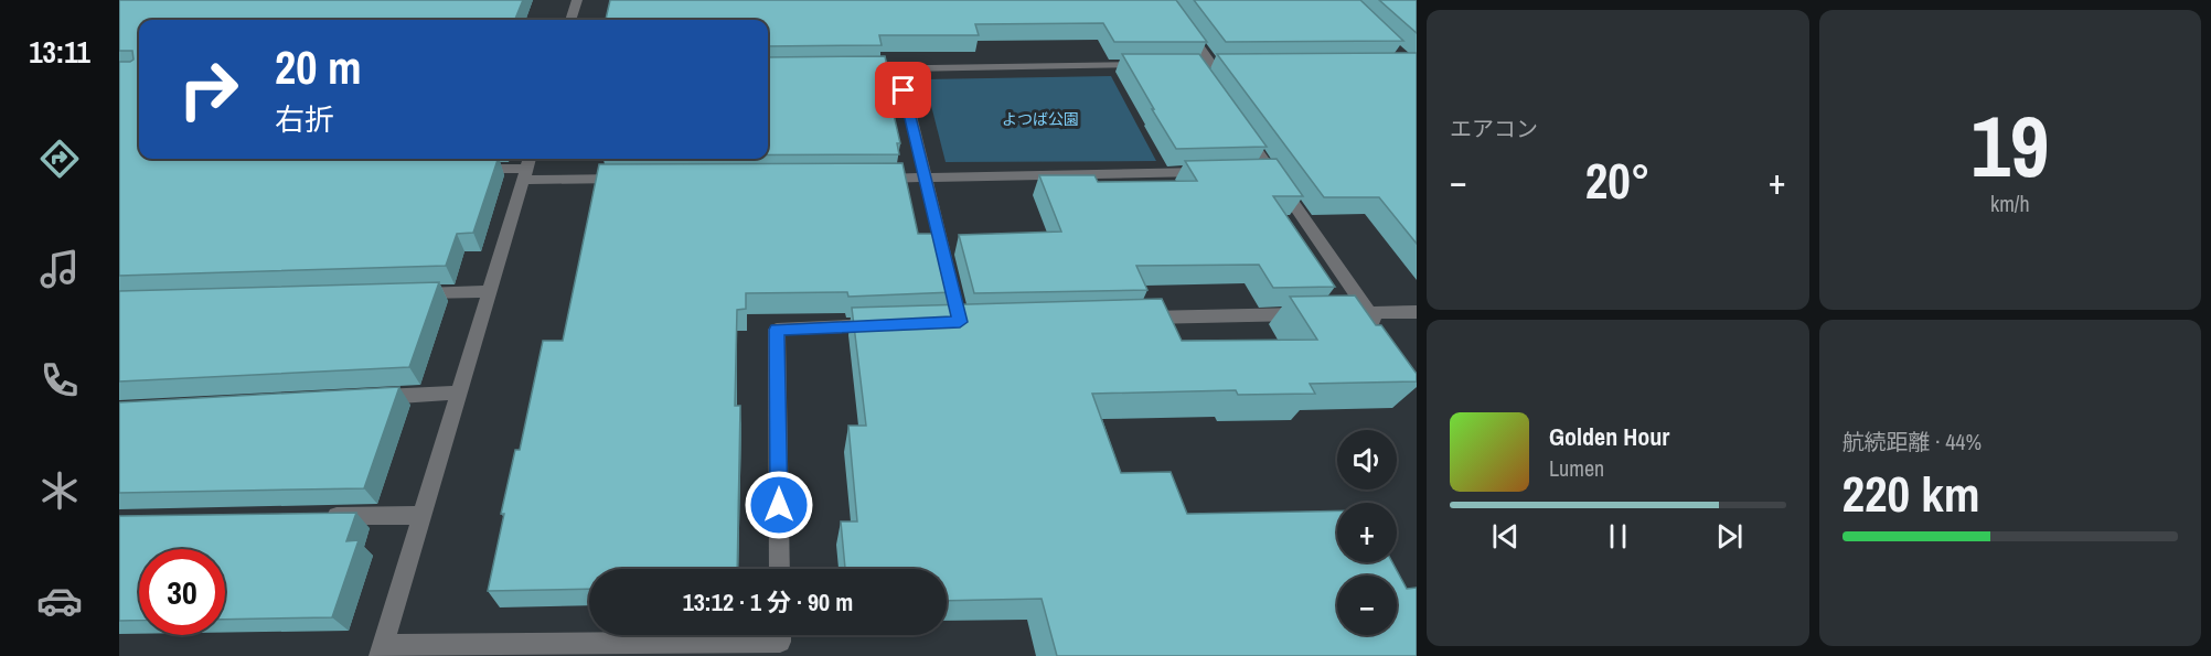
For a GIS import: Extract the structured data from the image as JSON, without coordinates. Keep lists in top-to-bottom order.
{
  "parks": ["よつば公園"],
  "page": {
    "tabs": "13:11",
    "tile": [
      "エアコン",
      ["19", "km/h"],
      ["航続距離 · 44%", "220 km"]
    ],
    "turn": ["20 m", "右折"],
    "heat": ["−", "20°", "+"],
    "song": ["Golden Hour", "Lumen"],
    "map_buttons": ["+", "−"],
    "limit": "30",
    "trip": "13:12 · 1 分 · 90 m"
  }
}
